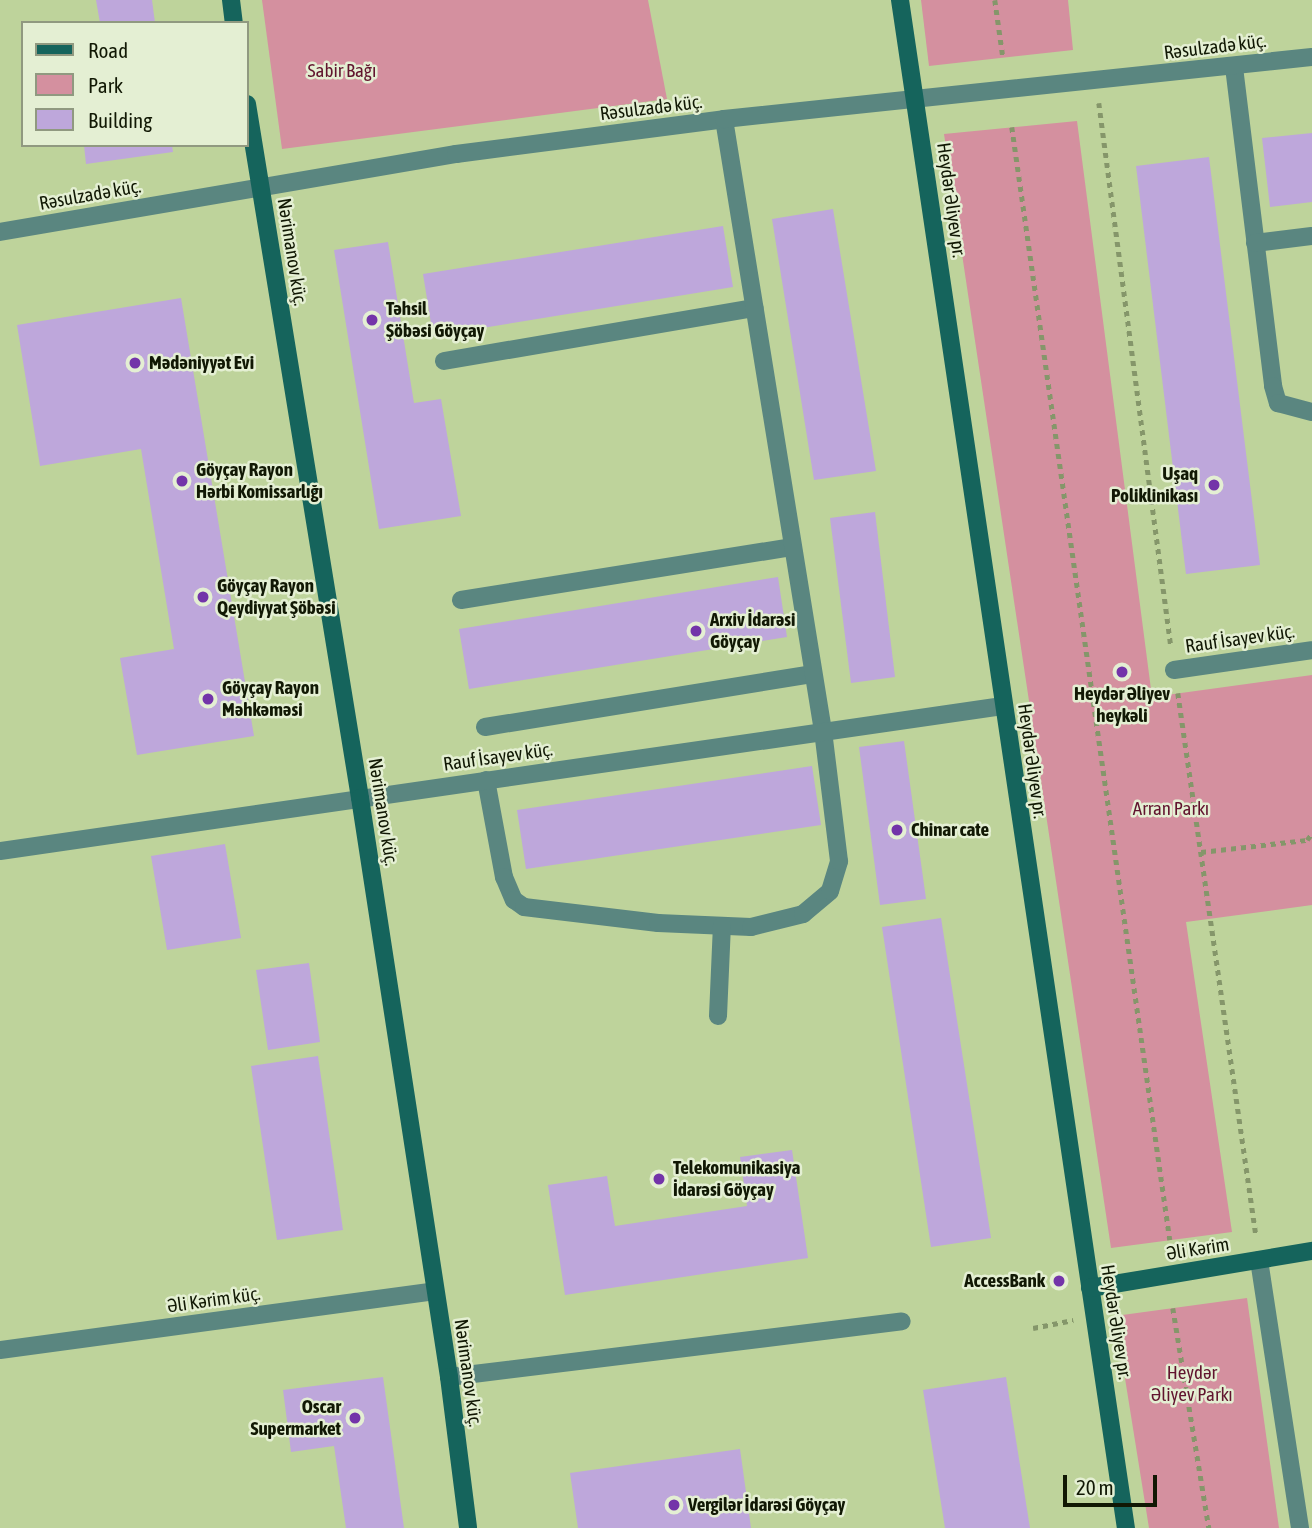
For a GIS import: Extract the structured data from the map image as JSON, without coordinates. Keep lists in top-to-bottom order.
{
  "streets": {
    "main road": ["Heydər Əliyev pr.", "Nərimanov küç.", "Əli Kərim"],
    "street": ["Rəsulzadə küç.", "Rauf İsayev küç.", "Əli Kərim küç."]
  },
  "crossings": [
    ["Rəsulzadə küç.", "Heydər Əliyev pr."],
    ["Rəsulzadə küç.", "Nərimanov küç."],
    ["Heydər Əliyev pr.", "Rauf İsayev küç."],
    ["Heydər Əliyev pr.", "Əli Kərim"],
    ["Nərimanov küç.", "Rauf İsayev küç."],
    ["Nərimanov küç.", "Əli Kərim küç."]
  ],
  "parks": ["Sabir Bağı", "Arran Parkı", "Heydər Əliyev Parkı"],
  "places": [
    "Təhsil Şöbəsi Göyçay",
    "Mədəniyyət Evi",
    "Göyçay Rayon Hərbi Komissarlığı",
    "Uşaq Poliklinikası",
    "Göyçay Rayon Qeydiyyat Şöbəsi",
    "Arxiv İdarəsi Göyçay",
    "Heydər Əliyev heykəli",
    "Göyçay Rayon Məhkəməsi",
    "Chinar cate",
    "Telekomunikasiya İdarəsi Göyçay",
    "AccessBank",
    "Oscar Supermarket",
    "Vergilər İdarəsi Göyçay"
  ],
  "legend": ["Road", "Park", "Building"],
  "scale_bar": "20 m"
}
